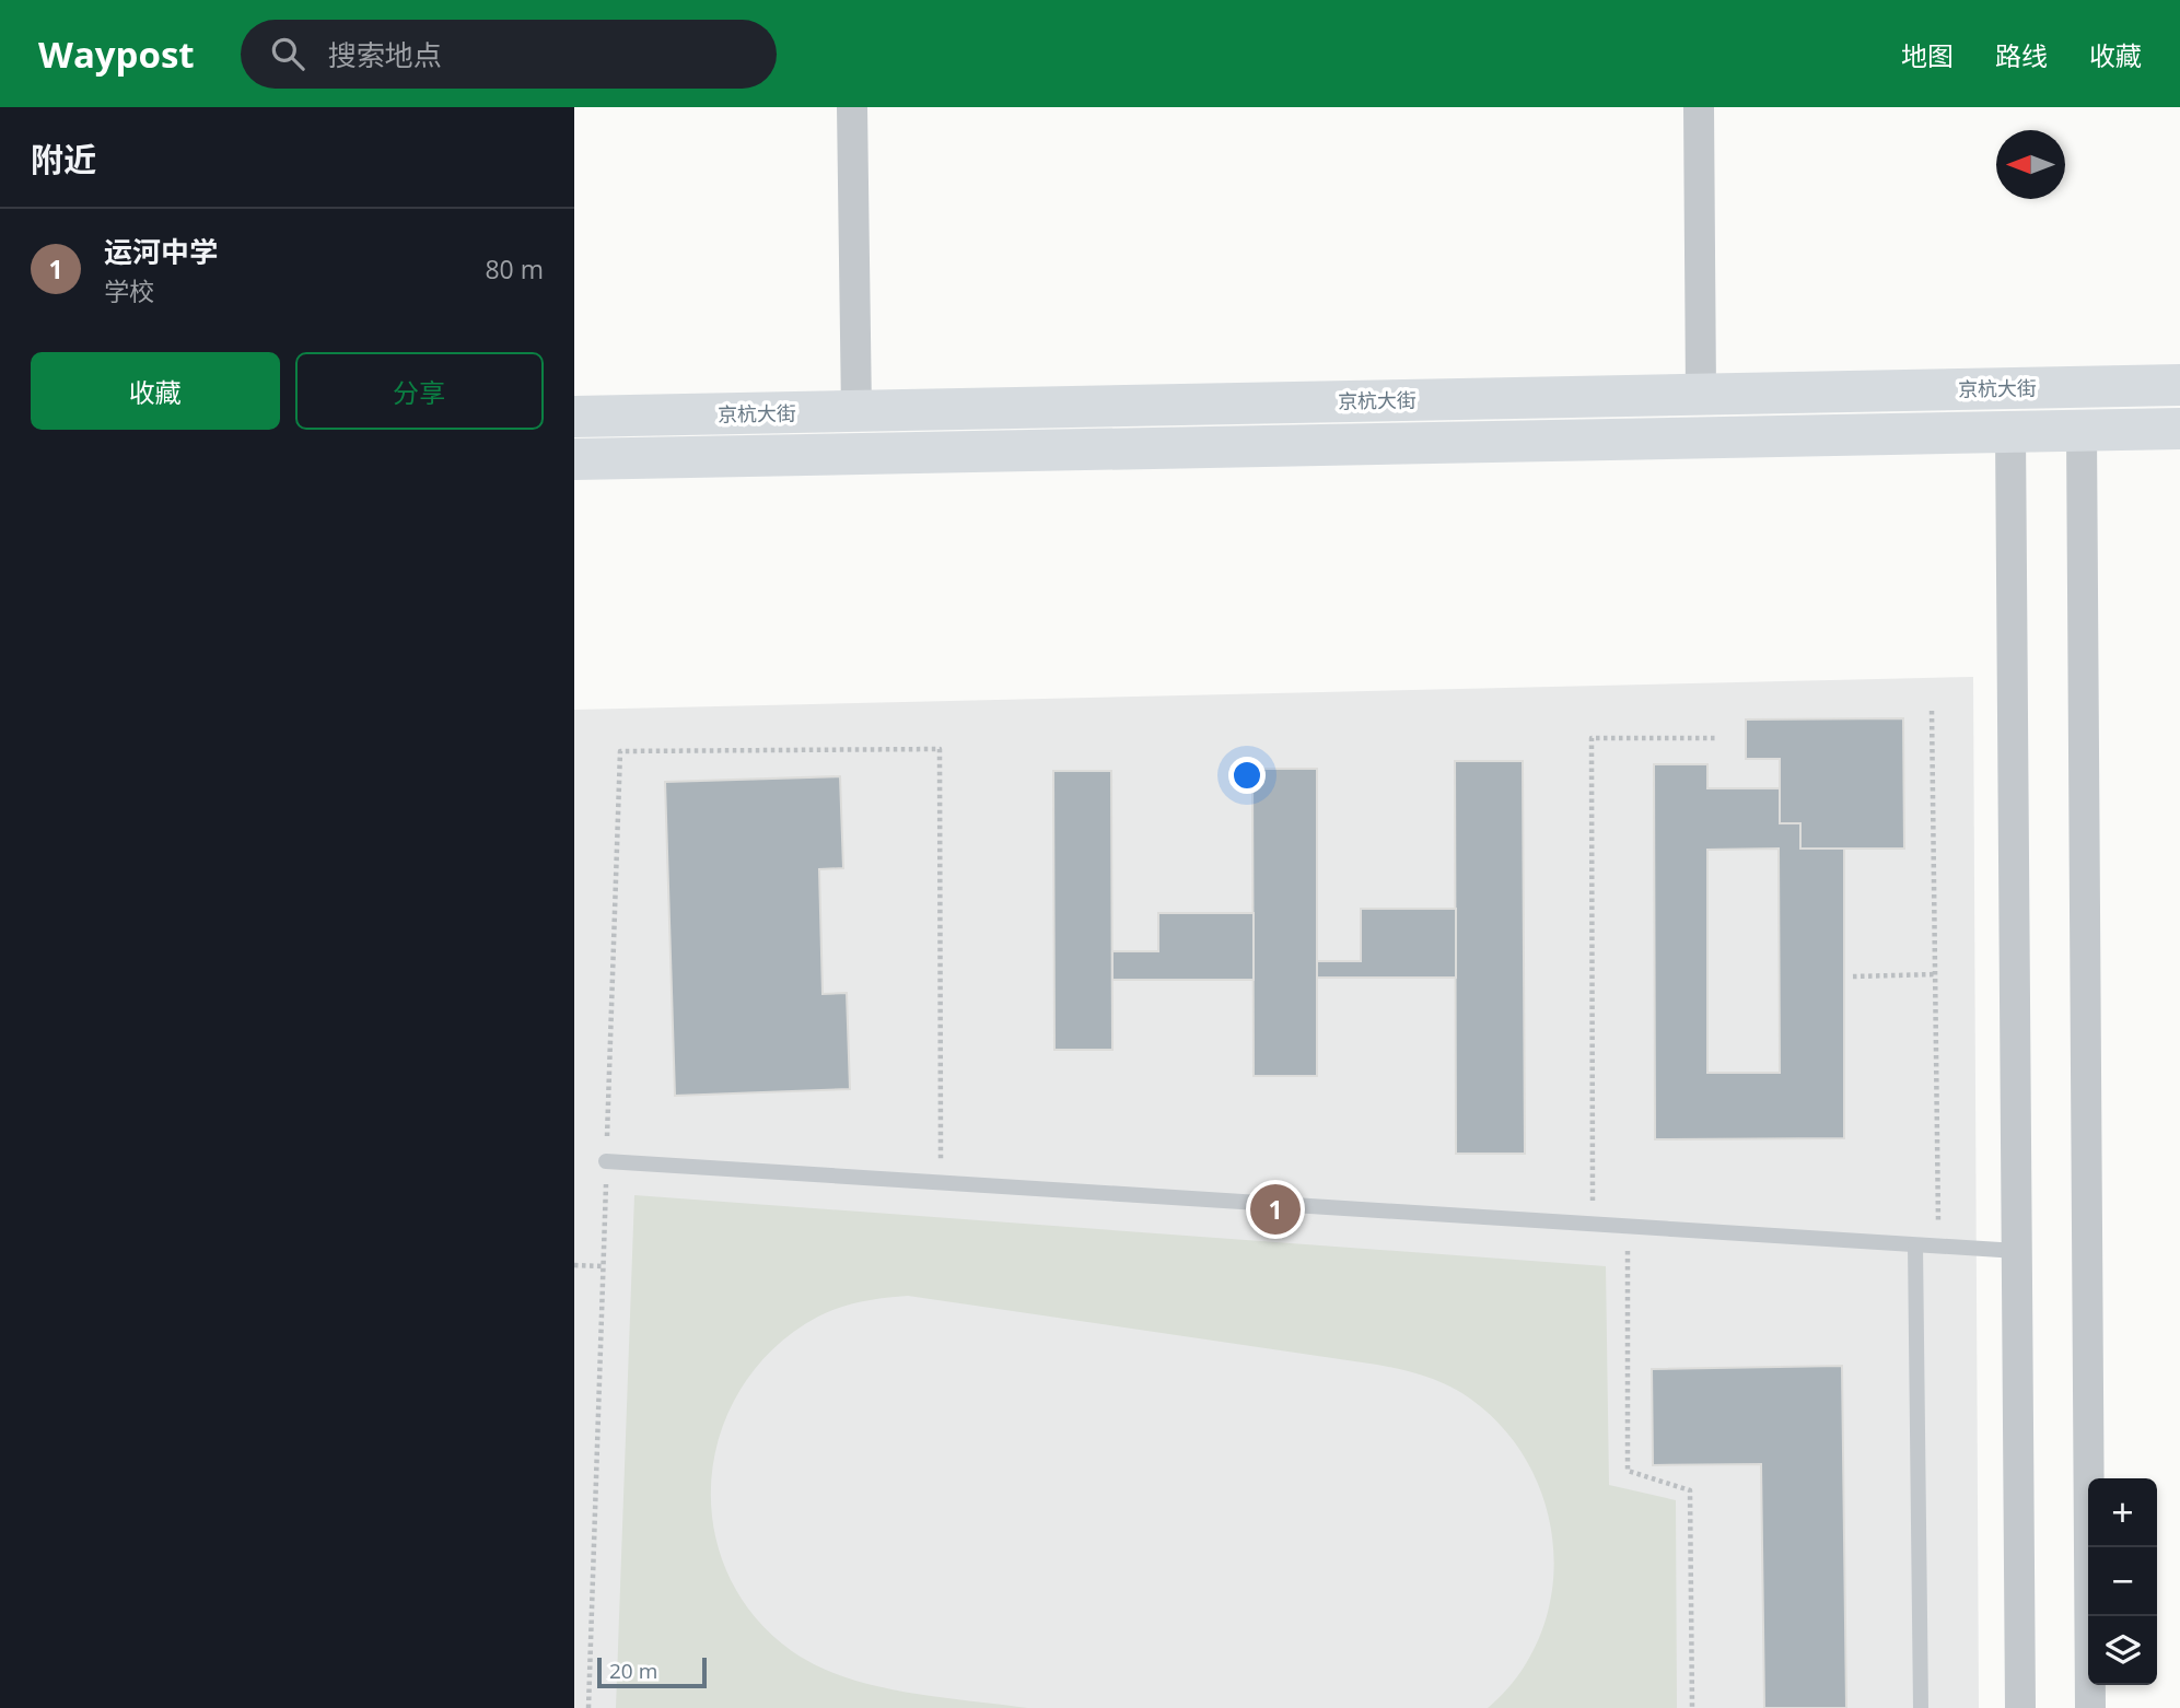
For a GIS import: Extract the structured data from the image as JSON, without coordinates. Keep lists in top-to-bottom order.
{
  "streets": {
    "main road": ["京杭大街"]
  },
  "scale_bar": "20 m",
  "north": "left",
  "page": {
    "header": "Waypost",
    "search": "搜索地点",
    "nav": ["地图", "路线", "收藏"],
    "heading": "附近",
    "list": [
      {
        "mark": "1",
        "name": "运河中学",
        "note": "学校",
        "value": "80 m"
      }
    ],
    "buttons": ["收藏", "分享"],
    "pins": "1",
    "map_buttons": ["+", "−"],
    "scale": "20 m"
  }
}
